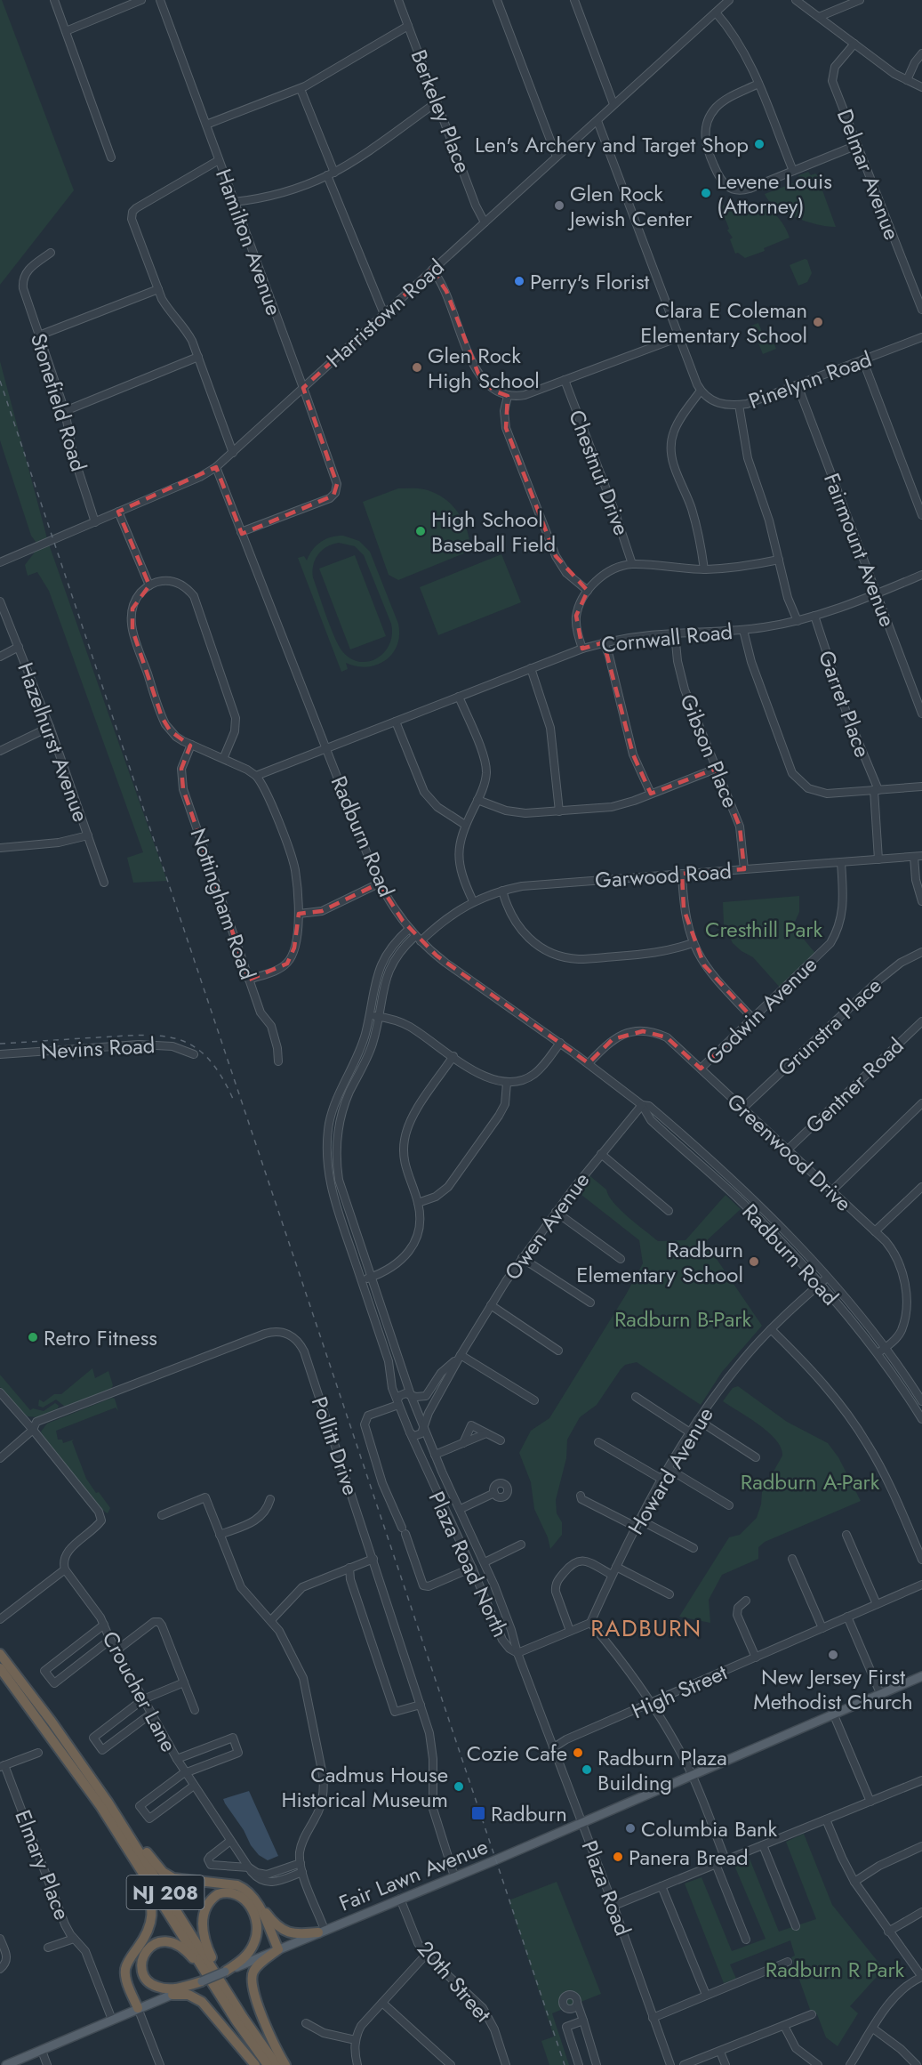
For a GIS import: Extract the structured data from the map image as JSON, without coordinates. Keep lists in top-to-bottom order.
{
  "streets": {
    "highway": ["NJ 208"],
    "main road": ["Fair Lawn Avenue"],
    "street": [
      "Berkeley Place",
      "Delmar Avenue",
      "Hamilton Avenue",
      "Harristown Road",
      "Pinelynn Road",
      "Stonefield Road",
      "Chestnut Drive",
      "Fairmount Avenue",
      "Cornwall Road",
      "Garret Place",
      "Hazelhurst Avenue",
      "Gibson Place",
      "Radburn Road",
      "Garwood Road",
      "Nottingham Road",
      "Godwin Avenue",
      "Grunstra Place",
      "Nevins Road",
      "Gentner Road",
      "Greenwood Drive",
      "Owen Avenue",
      "Pollitt Drive",
      "Howard Avenue",
      "Plaza Road North",
      "Croucher Lane",
      "High Street",
      "Elmary Place",
      "Plaza Road",
      "20th Street"
    ]
  },
  "crossings": [
    ["Berkeley Place", "Harristown Road"],
    ["Hamilton Avenue", "Harristown Road"],
    ["Hamilton Avenue", "Radburn Road"],
    ["Harristown Road", "Stonefield Road"],
    ["Harristown Road", "Radburn Road"],
    ["Pinelynn Road", "Fairmount Avenue"],
    ["Fairmount Avenue", "Cornwall Road"],
    ["Cornwall Road", "Garret Place"],
    ["Cornwall Road", "Gibson Place"],
    ["Cornwall Road", "Radburn Road"],
    ["Garret Place", "Garwood Road"],
    ["Gibson Place", "Garwood Road"],
    ["Radburn Road", "Garwood Road"],
    ["Radburn Road", "Greenwood Drive"],
    ["Radburn Road", "Owen Avenue"],
    ["Radburn Road", "Howard Avenue"],
    ["Radburn Road", "Plaza Road North"],
    ["Garwood Road", "Godwin Avenue"],
    ["Garwood Road", "Plaza Road North"],
    ["Godwin Avenue", "Greenwood Drive"],
    ["Grunstra Place", "Greenwood Drive"],
    ["Gentner Road", "Greenwood Drive"],
    ["Owen Avenue", "Plaza Road North"],
    ["Pollitt Drive", "Fair Lawn Avenue"],
    ["Plaza Road North", "Plaza Road"],
    ["High Street", "Plaza Road"],
    ["Elmary Place", "Fair Lawn Avenue"],
    ["Fair Lawn Avenue", "Plaza Road"],
    ["Fair Lawn Avenue", "20th Street"]
  ],
  "districts": ["RADBURN"],
  "parks": [
    "Cresthill Park",
    "Radburn B-Park",
    "Radburn A-Park",
    "Radburn R Park"
  ],
  "places": {
    "other": [
      "Len's Archery and Target Shop",
      "Levene Louis (Attorney)",
      "Glen Rock Jewish Center",
      "Perry's Florist",
      "Clara E Coleman Elementary School",
      "Glen Rock High School",
      "High School Baseball Field",
      "Radburn Elementary School",
      "Retro Fitness",
      "New Jersey First Methodist Church",
      "Cozie Cafe",
      "Radburn Plaza Building",
      "Cadmus House Historical Museum",
      "Columbia Bank",
      "Panera Bread"
    ],
    "transit": ["Radburn"]
  }
}
